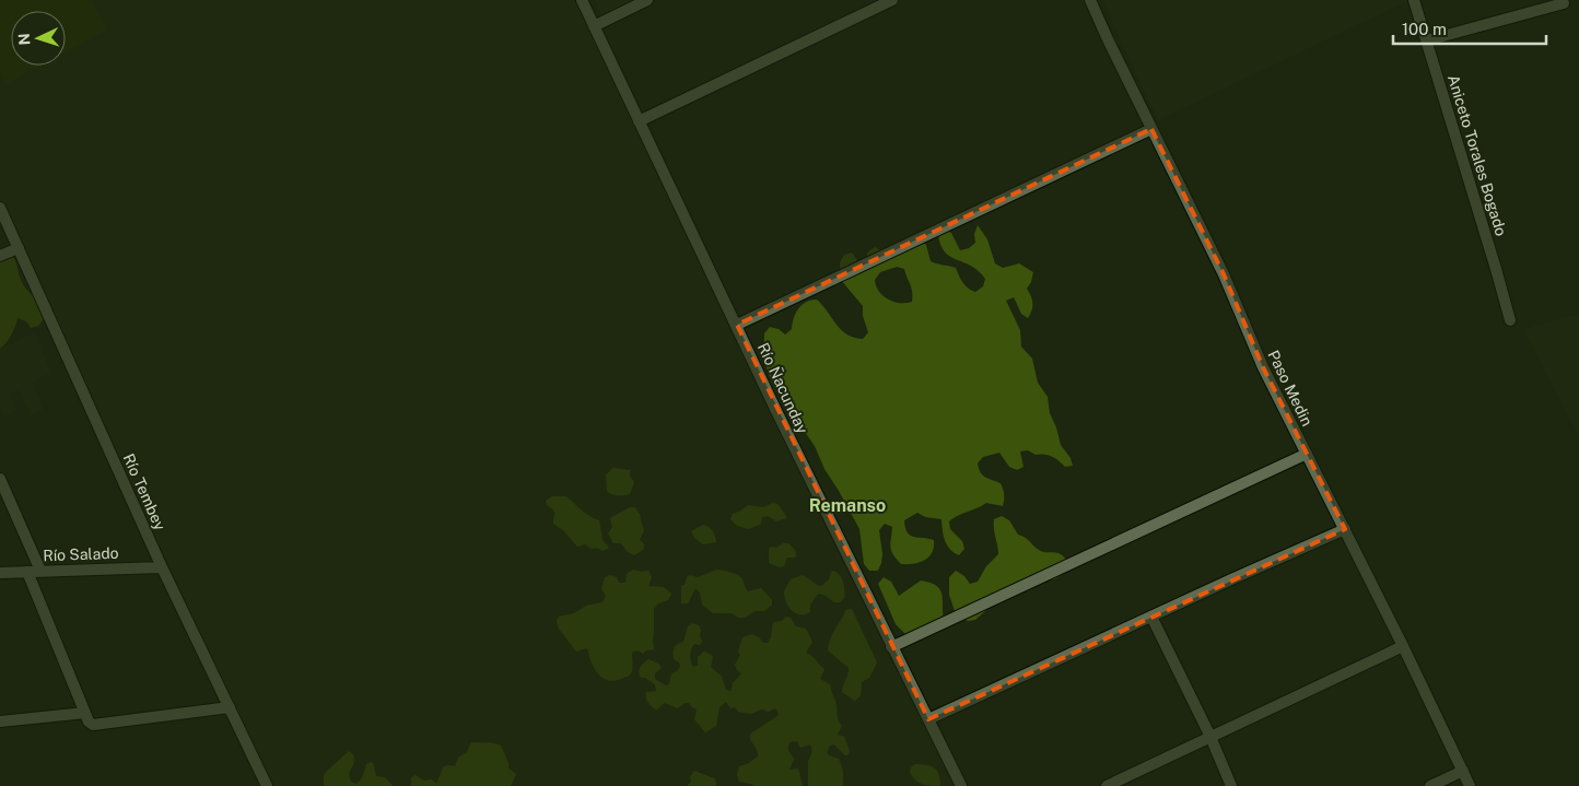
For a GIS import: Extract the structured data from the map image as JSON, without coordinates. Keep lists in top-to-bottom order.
{
  "streets": {
    "street": [
      "Aniceto Torales Bogado",
      "Río Ñacunday",
      "Paso Medin",
      "Río Tembey",
      "Río Salado"
    ]
  },
  "crossings": [
    ["Río Tembey", "Río Salado"]
  ],
  "districts": ["Remanso"],
  "scale_bar": "100 m",
  "north": "left"
}
